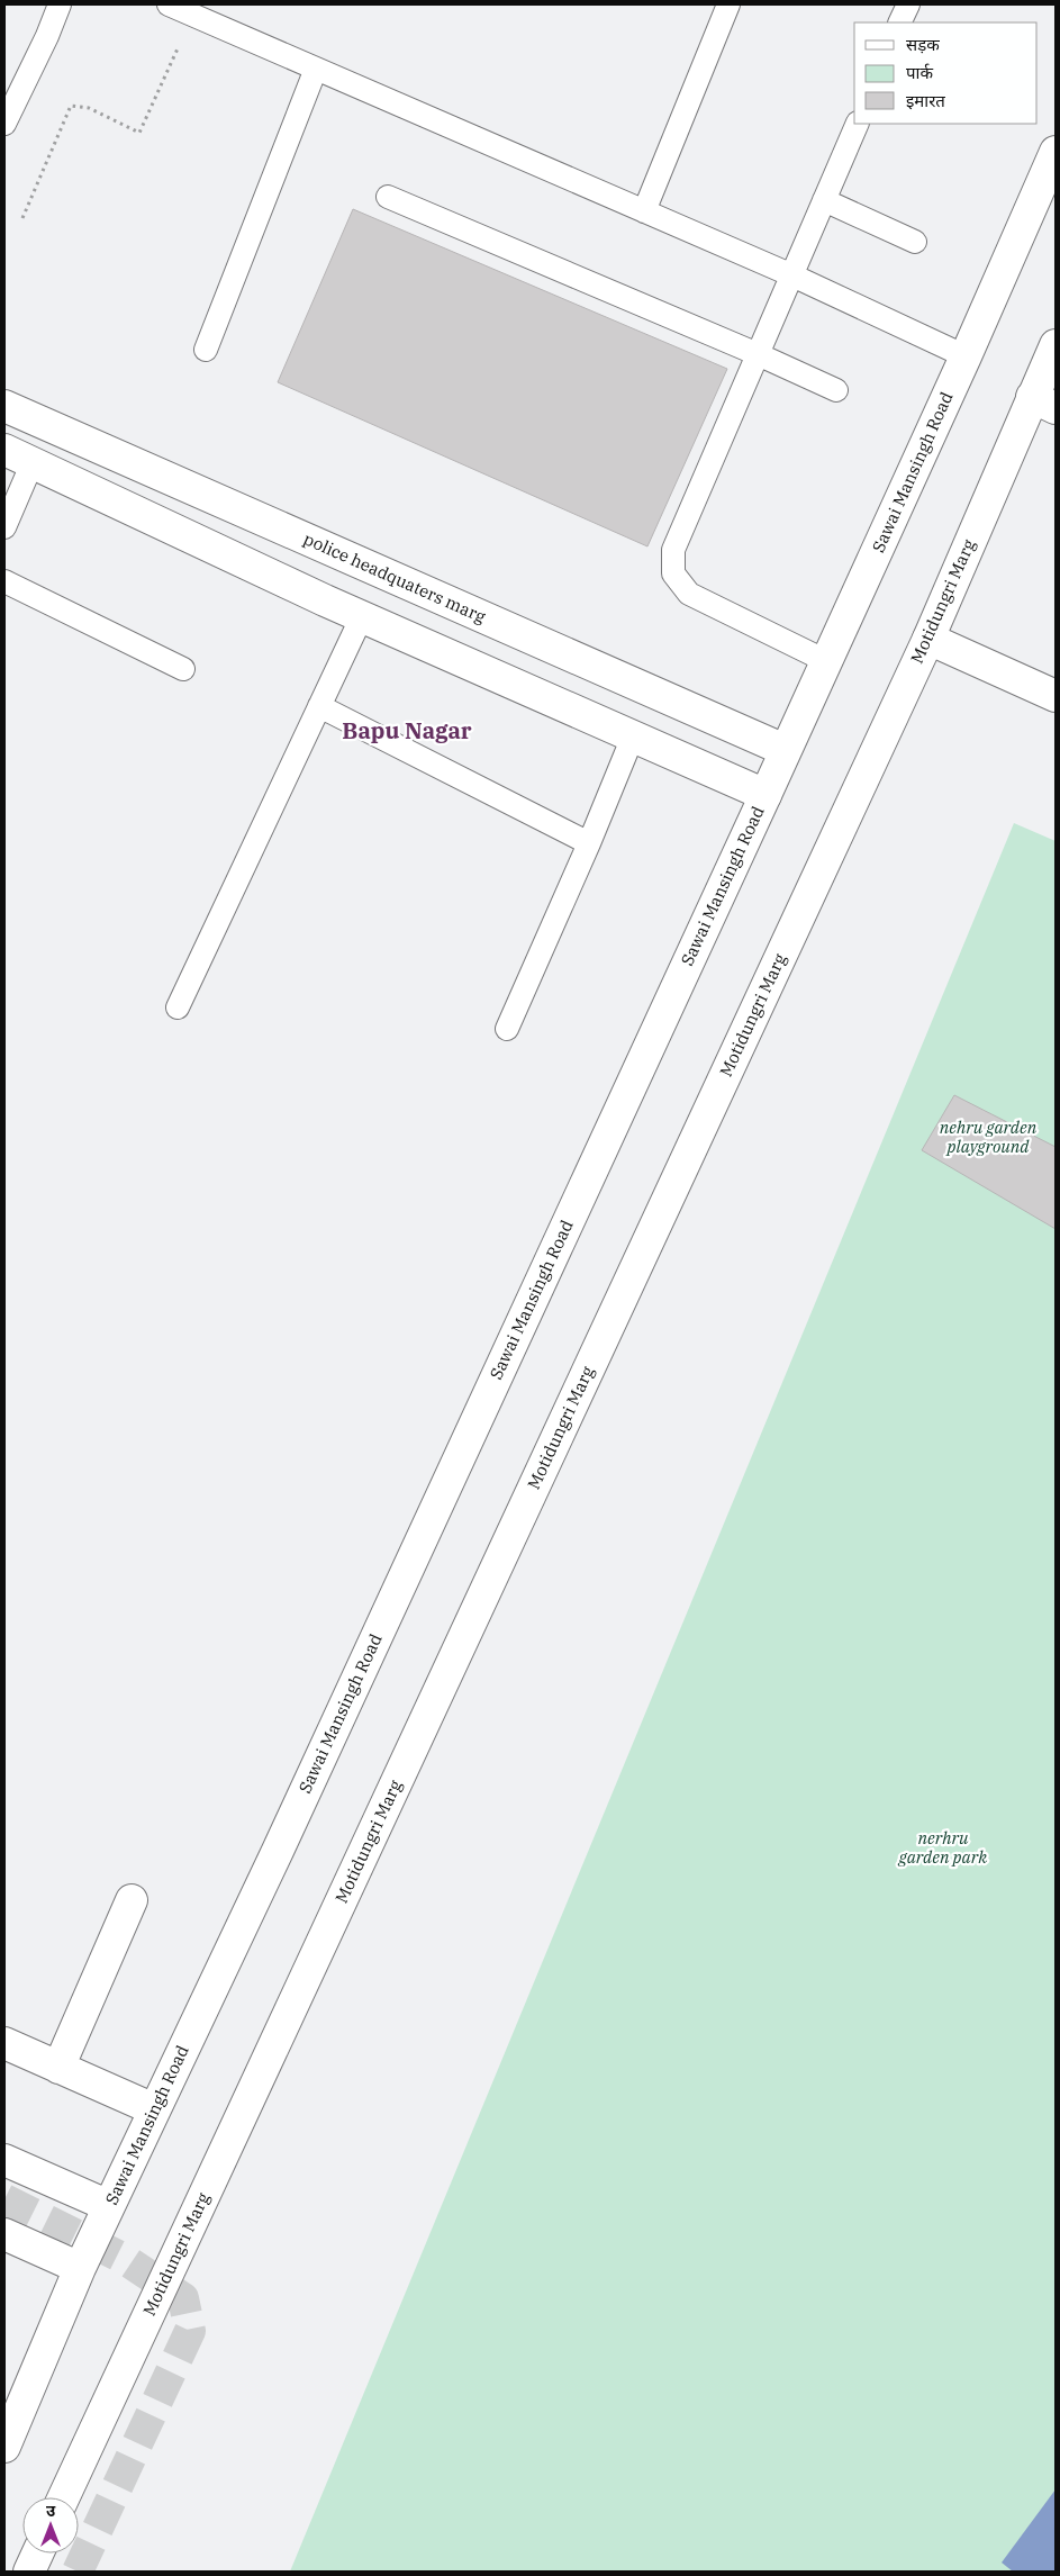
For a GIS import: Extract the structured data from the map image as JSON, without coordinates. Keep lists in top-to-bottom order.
{
  "streets": {
    "main road": ["Sawai Mansingh Road", "police headquaters marg", "Motidungri Marg"]
  },
  "crossings": [
    ["Sawai Mansingh Road", "police headquaters marg"]
  ],
  "districts": ["Bapu Nagar"],
  "parks": ["nehru garden playground", "nerhru garden park"],
  "legend": ["सड़क", "पार्क", "इमारत"],
  "north": "top"
}
